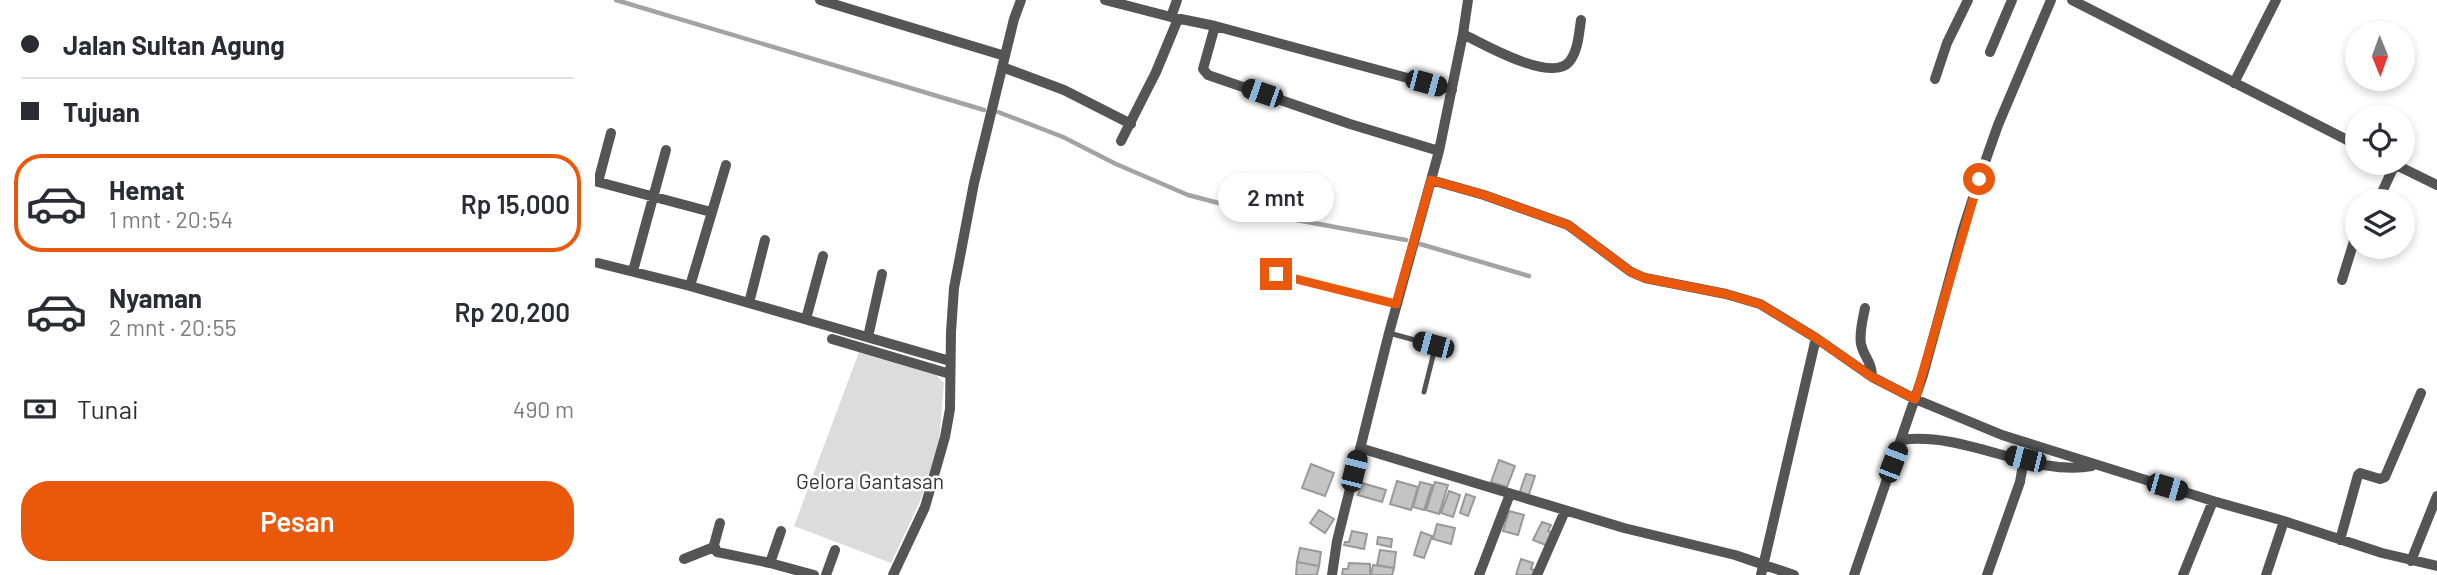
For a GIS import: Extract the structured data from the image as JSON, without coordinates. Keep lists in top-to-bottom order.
{
  "parks": ["Gelora Gantasan"],
  "north": "bottom",
  "page": {
    "banner": ["Jalan Sultan Agung", "Tujuan"],
    "list": [
      {
        "name": "Hemat",
        "note": "1 mnt · 20:54",
        "value": "Rp 15,000"
      },
      {
        "name": "Nyaman",
        "note": "2 mnt · 20:55",
        "value": "Rp 20,200"
      }
    ],
    "bubble": "2 mnt",
    "pay": ["Tunai", "490 m"],
    "buttons": "Pesan"
  }
}
